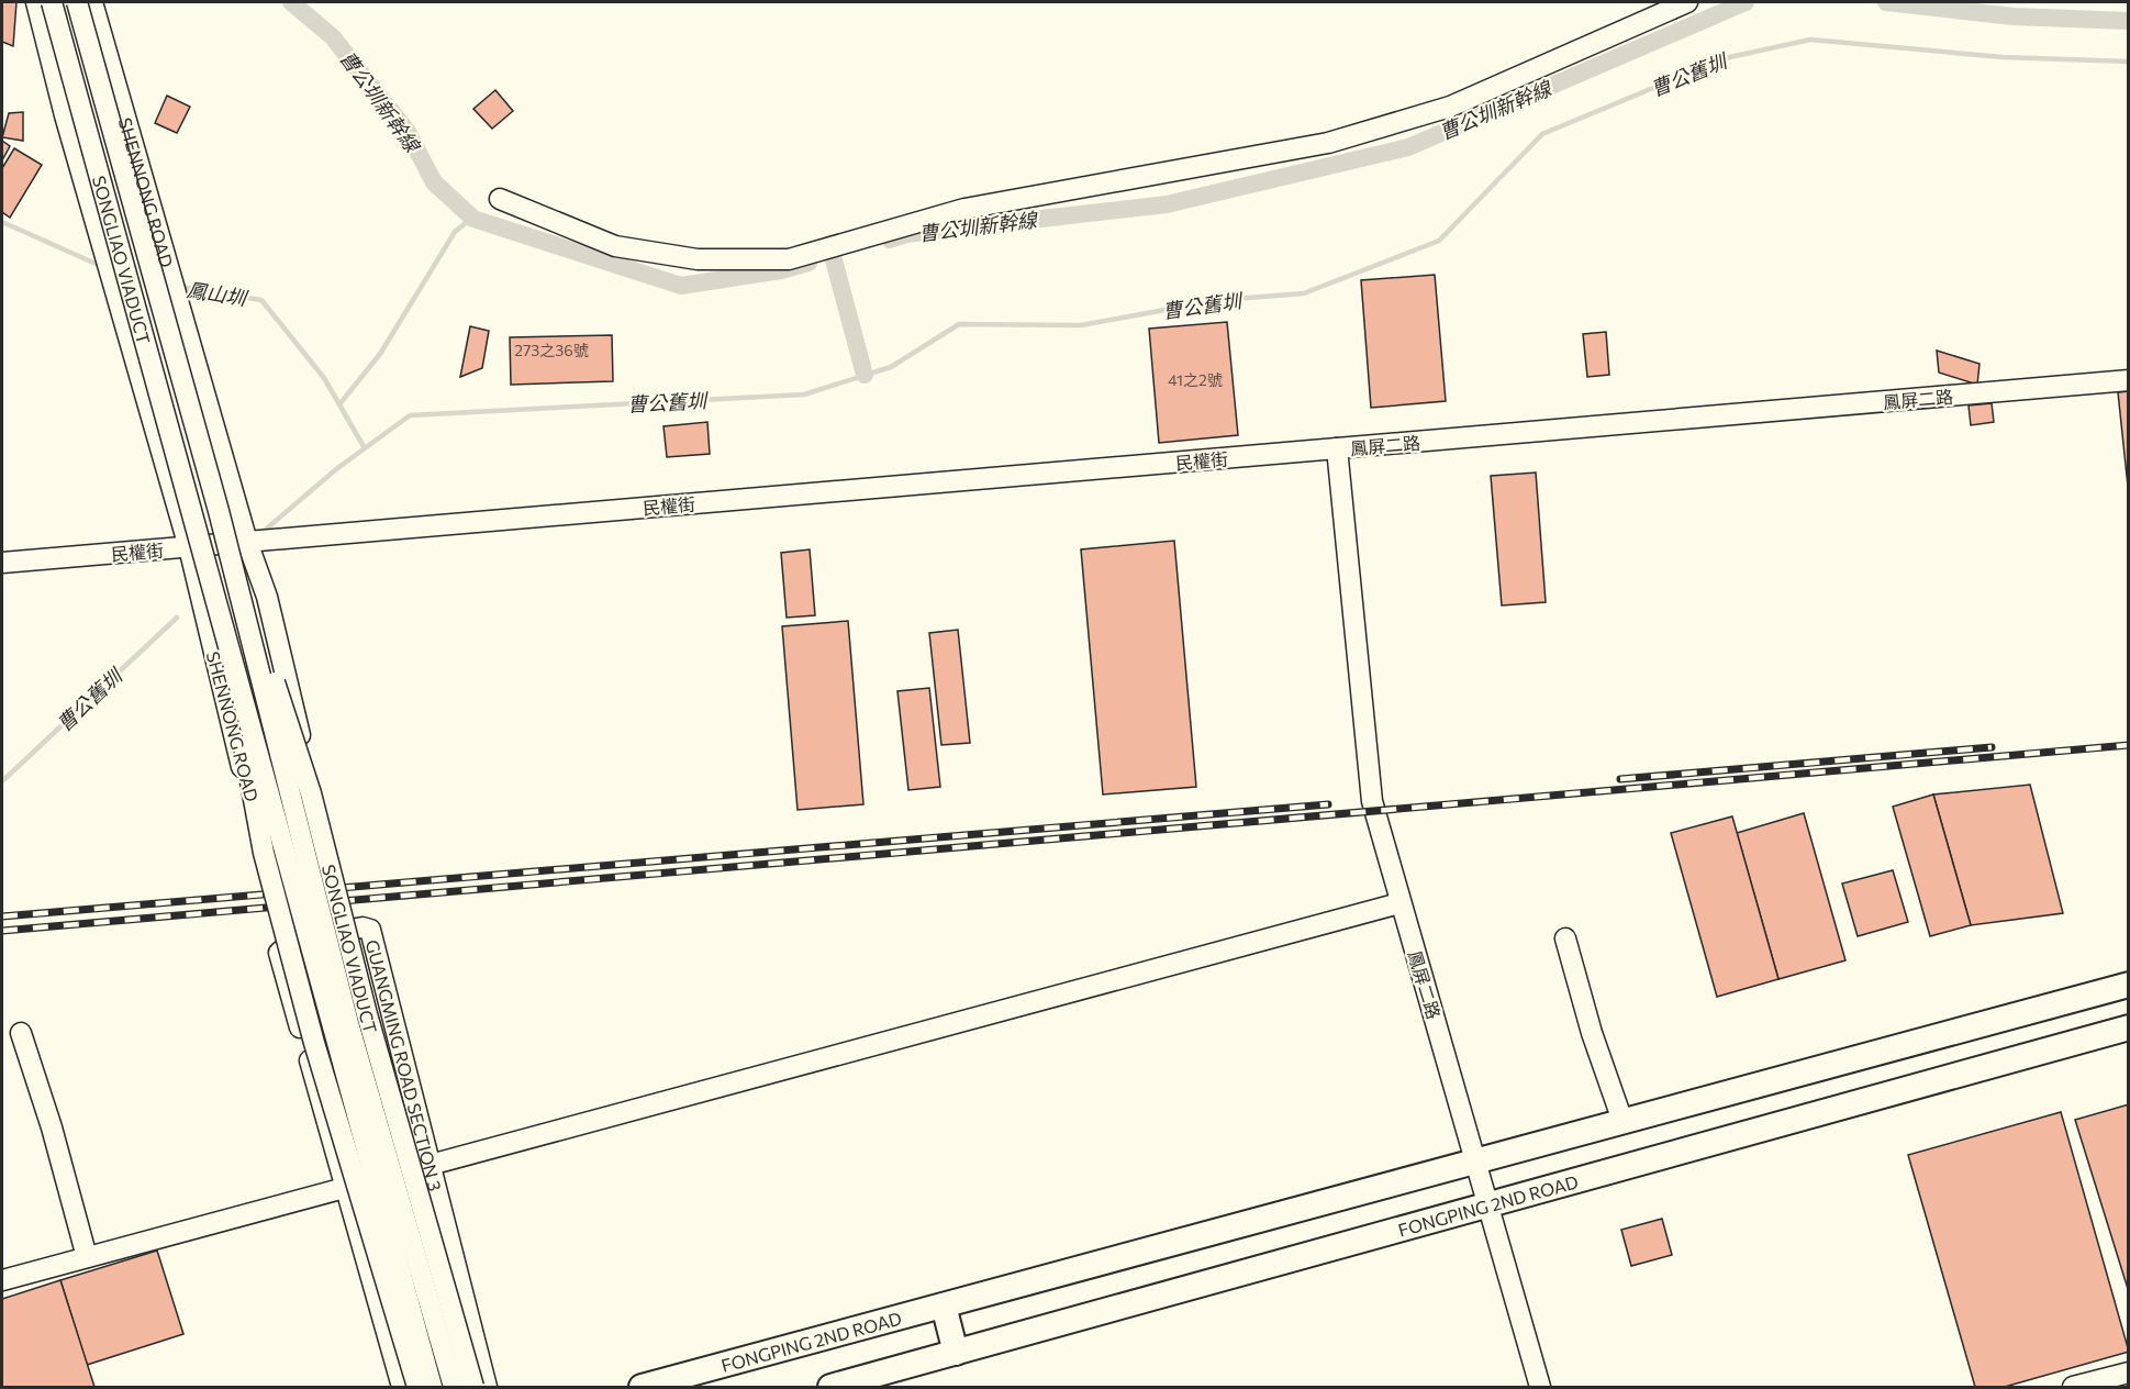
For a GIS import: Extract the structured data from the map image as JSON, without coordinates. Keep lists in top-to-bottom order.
{
  "streets": {
    "main road": ["FONGPING 2ND ROAD"],
    "street": [
      "SHENNONG ROAD",
      "SONGLIAO VIADUCT",
      "鳳屏二路",
      "民權街",
      "GUANGMING ROAD SECTION 3"
    ]
  },
  "crossings": [
    ["SHENNONG ROAD", "民權街"],
    ["鳳屏二路", "民權街"],
    ["鳳屏二路", "FONGPING 2ND ROAD"]
  ],
  "water": ["曹公舊圳", "曹公圳新幹線", "鳳山圳"],
  "house_numbers": ["273之36號", "41之2號"]
}
